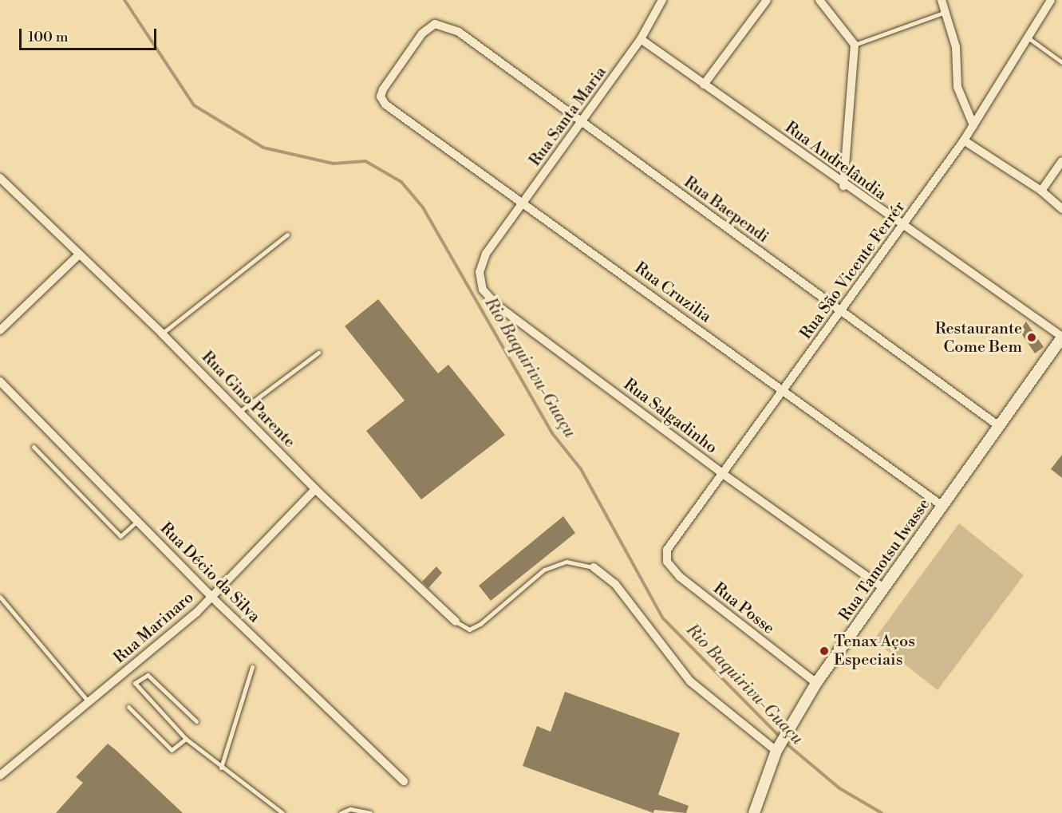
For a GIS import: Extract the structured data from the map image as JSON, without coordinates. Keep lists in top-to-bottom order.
{
  "streets": {
    "street": [
      "Rua Santa Maria",
      "Rua Andrelândia",
      "Rua Baependi",
      "Rua São Vicente Ferrér",
      "Rua Cruzilia",
      "Rua Gino Parente",
      "Rua Salgadinho",
      "Rua Tamotsu Iwasse",
      "Rua Décio da Silva",
      "Rua Posse",
      "Rua Marinaro"
    ]
  },
  "crossings": [
    ["Rua Santa Maria", "Rua Andrelândia"],
    ["Rua Santa Maria", "Rua Baependi"],
    ["Rua Santa Maria", "Rua Cruzilia"],
    ["Rua Santa Maria", "Rua Salgadinho"],
    ["Rua Andrelândia", "Rua São Vicente Ferrér"],
    ["Rua Andrelândia", "Rua Tamotsu Iwasse"],
    ["Rua Baependi", "Rua São Vicente Ferrér"],
    ["Rua Baependi", "Rua Cruzilia"],
    ["Rua Baependi", "Rua Tamotsu Iwasse"],
    ["Rua São Vicente Ferrér", "Rua Cruzilia"],
    ["Rua São Vicente Ferrér", "Rua Salgadinho"],
    ["Rua São Vicente Ferrér", "Rua Posse"],
    ["Rua Cruzilia", "Rua Tamotsu Iwasse"],
    ["Rua Gino Parente", "Rua Marinaro"],
    ["Rua Salgadinho", "Rua Tamotsu Iwasse"],
    ["Rua Tamotsu Iwasse", "Rua Posse"],
    ["Rua Décio da Silva", "Rua Marinaro"]
  ],
  "water": ["Rio Baquirivu-Guaçu"],
  "places": ["Restaurante Come Bem", "Tenax Aços Especiais"],
  "scale_bar": "100 m"
}
